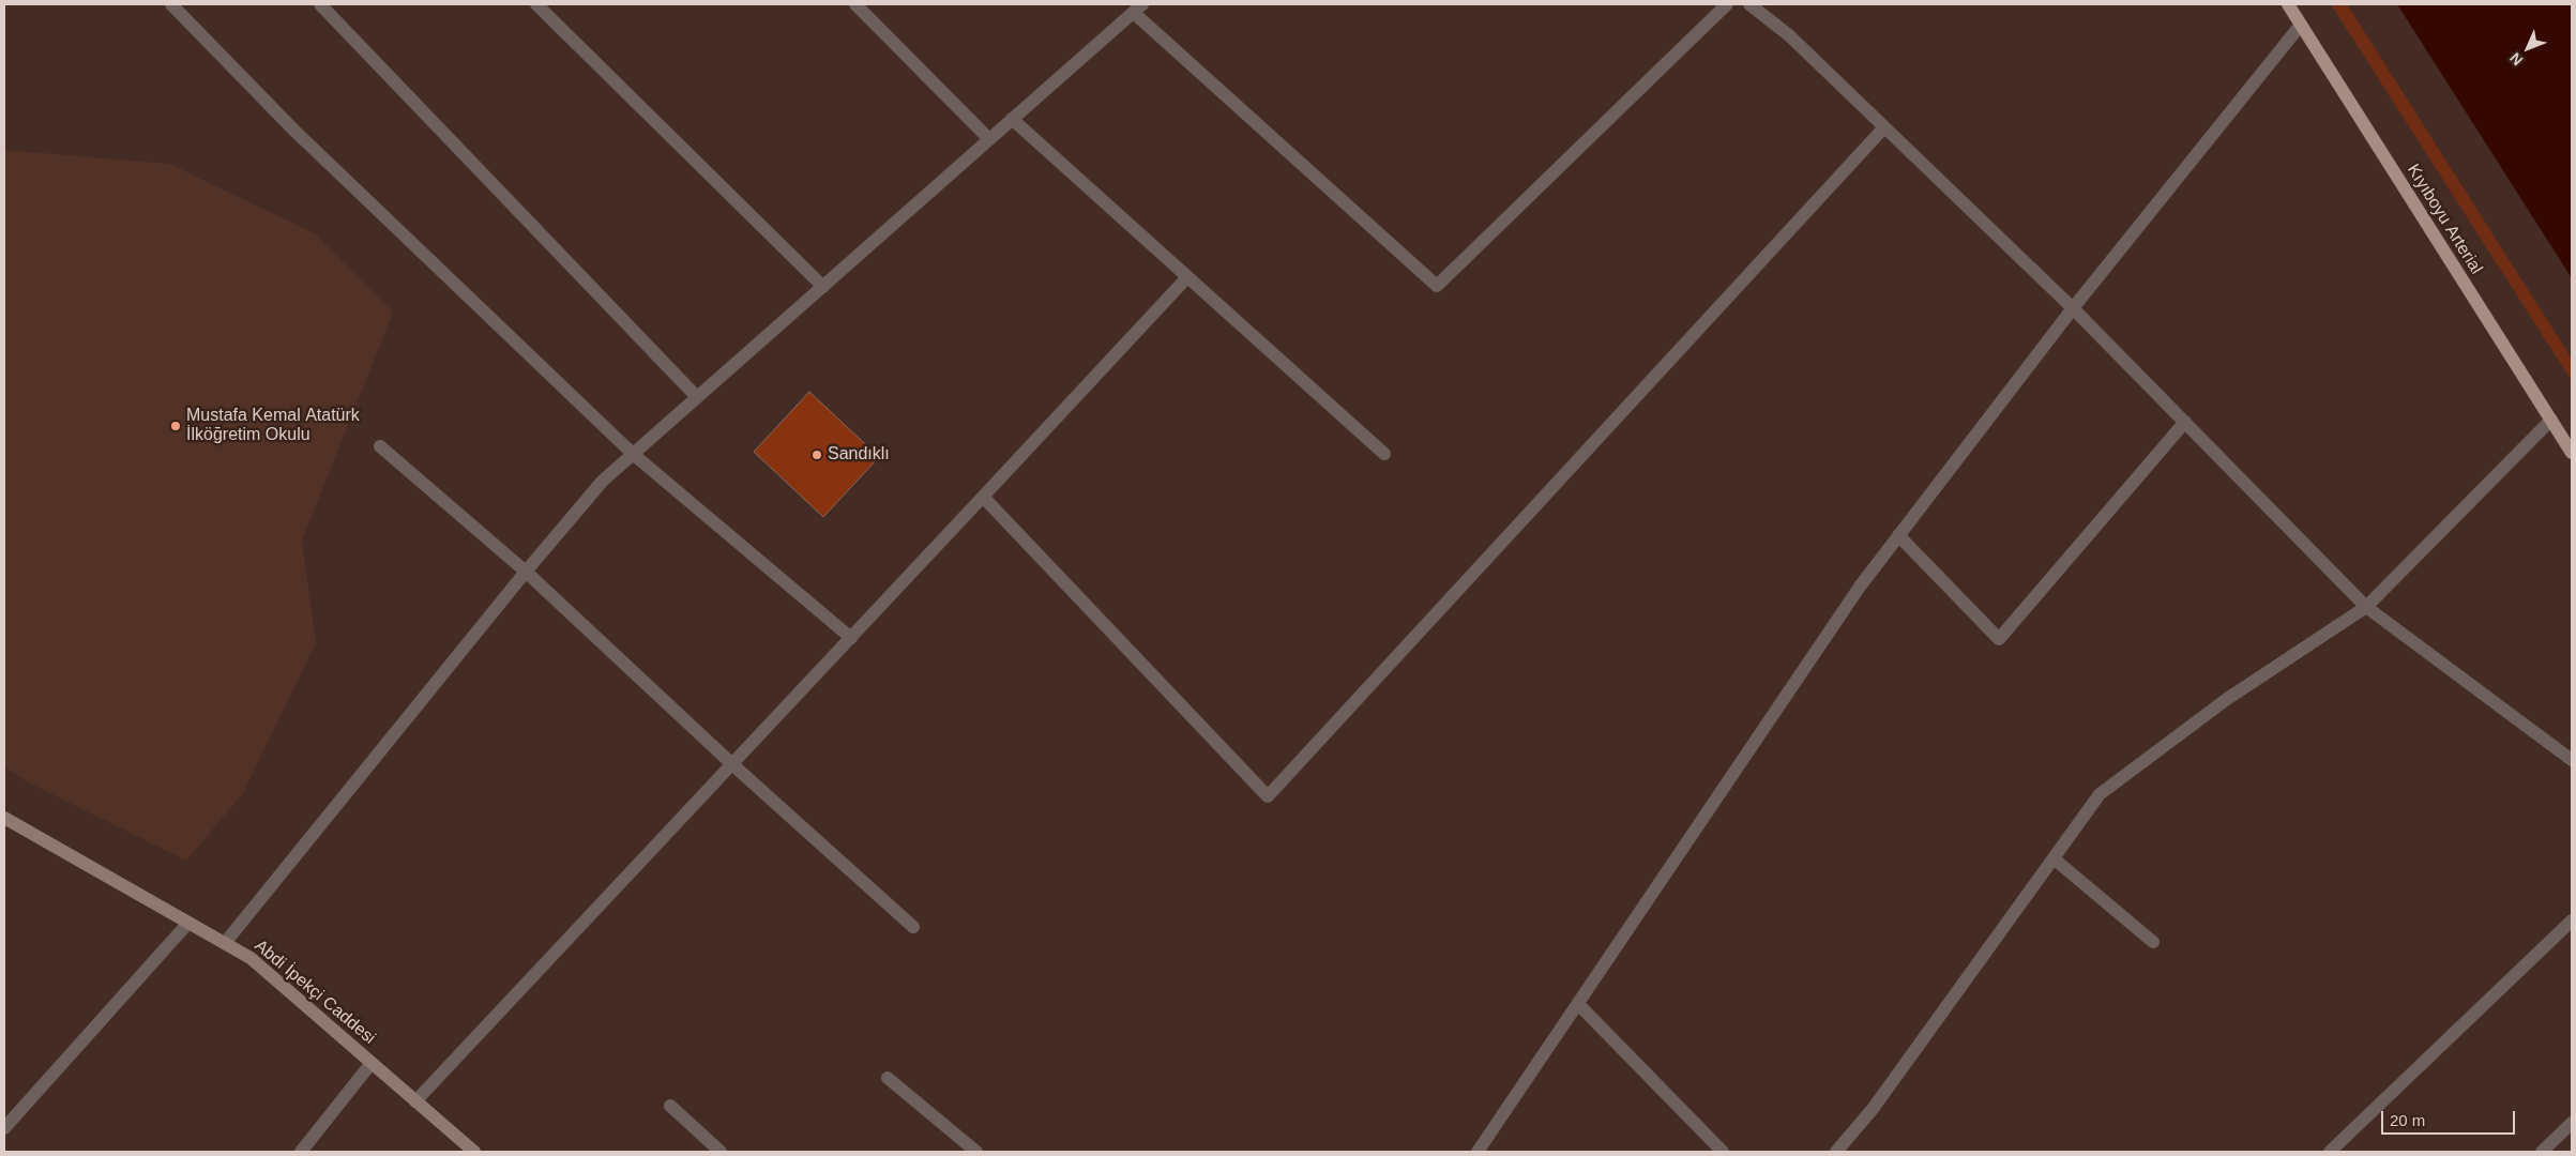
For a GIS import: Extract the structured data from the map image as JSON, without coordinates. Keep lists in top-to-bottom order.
{
  "streets": {
    "main road": ["Kıyıboyu Arterial", "Abdi İpekçi Caddesi"]
  },
  "places": ["Mustafa Kemal Atatürk İlköğretim Okulu", "Sandıklı"],
  "scale_bar": "20 m",
  "north": "bottom left"
}
